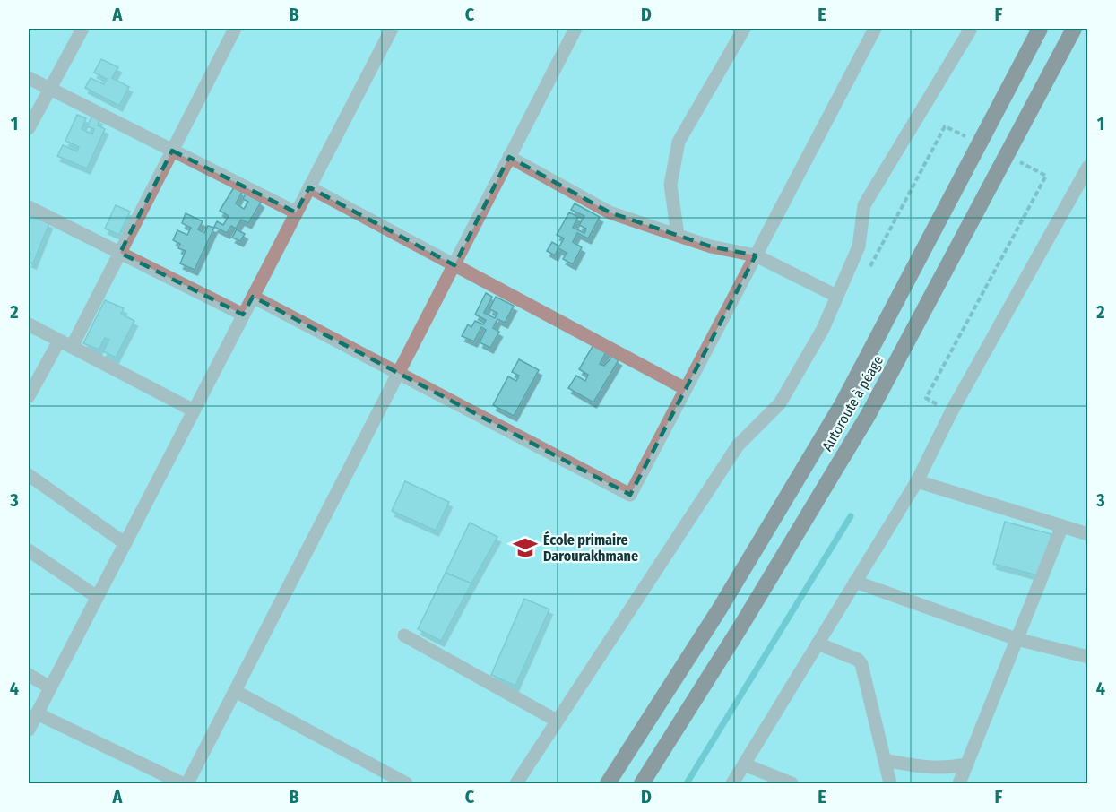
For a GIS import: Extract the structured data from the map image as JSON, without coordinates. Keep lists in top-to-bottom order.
{
  "streets": {
    "highway": ["Autoroute à péage"]
  },
  "places": {
    "school or university": ["École primaire Darourakhmane"]
  },
  "grid": {
    "columns": [
      "A",
      "B",
      "C",
      "D",
      "E",
      "F"
    ],
    "rows": [
      "1",
      "2",
      "3",
      "4"
    ]
  }
}
